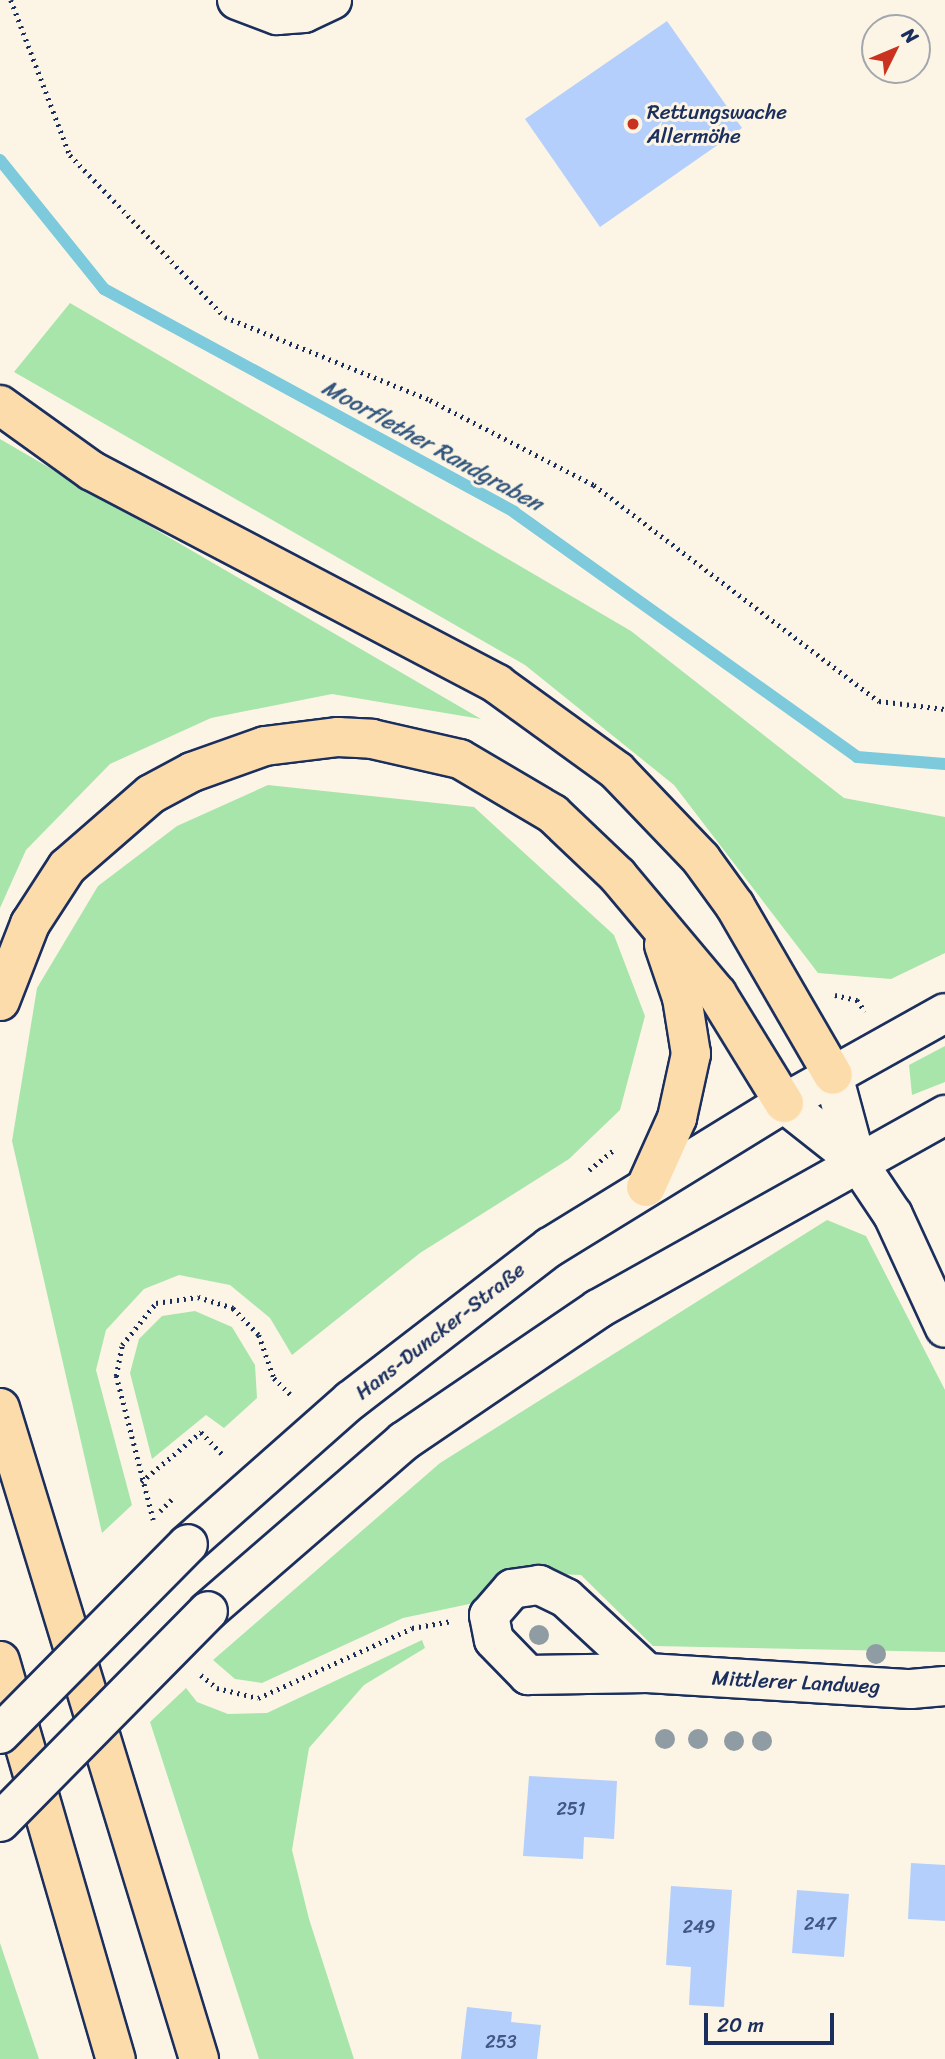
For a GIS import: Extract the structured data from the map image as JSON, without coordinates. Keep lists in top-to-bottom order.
{
  "streets": {
    "street": ["Hans-Duncker-Straße", "Mittlerer Landweg"]
  },
  "water": ["Moorflether Randgraben"],
  "places": ["Rettungswache Allermöhe"],
  "house_numbers": [
    "251",
    "247",
    "249",
    "253"
  ],
  "scale_bar": "20 m",
  "north": "top right"
}
